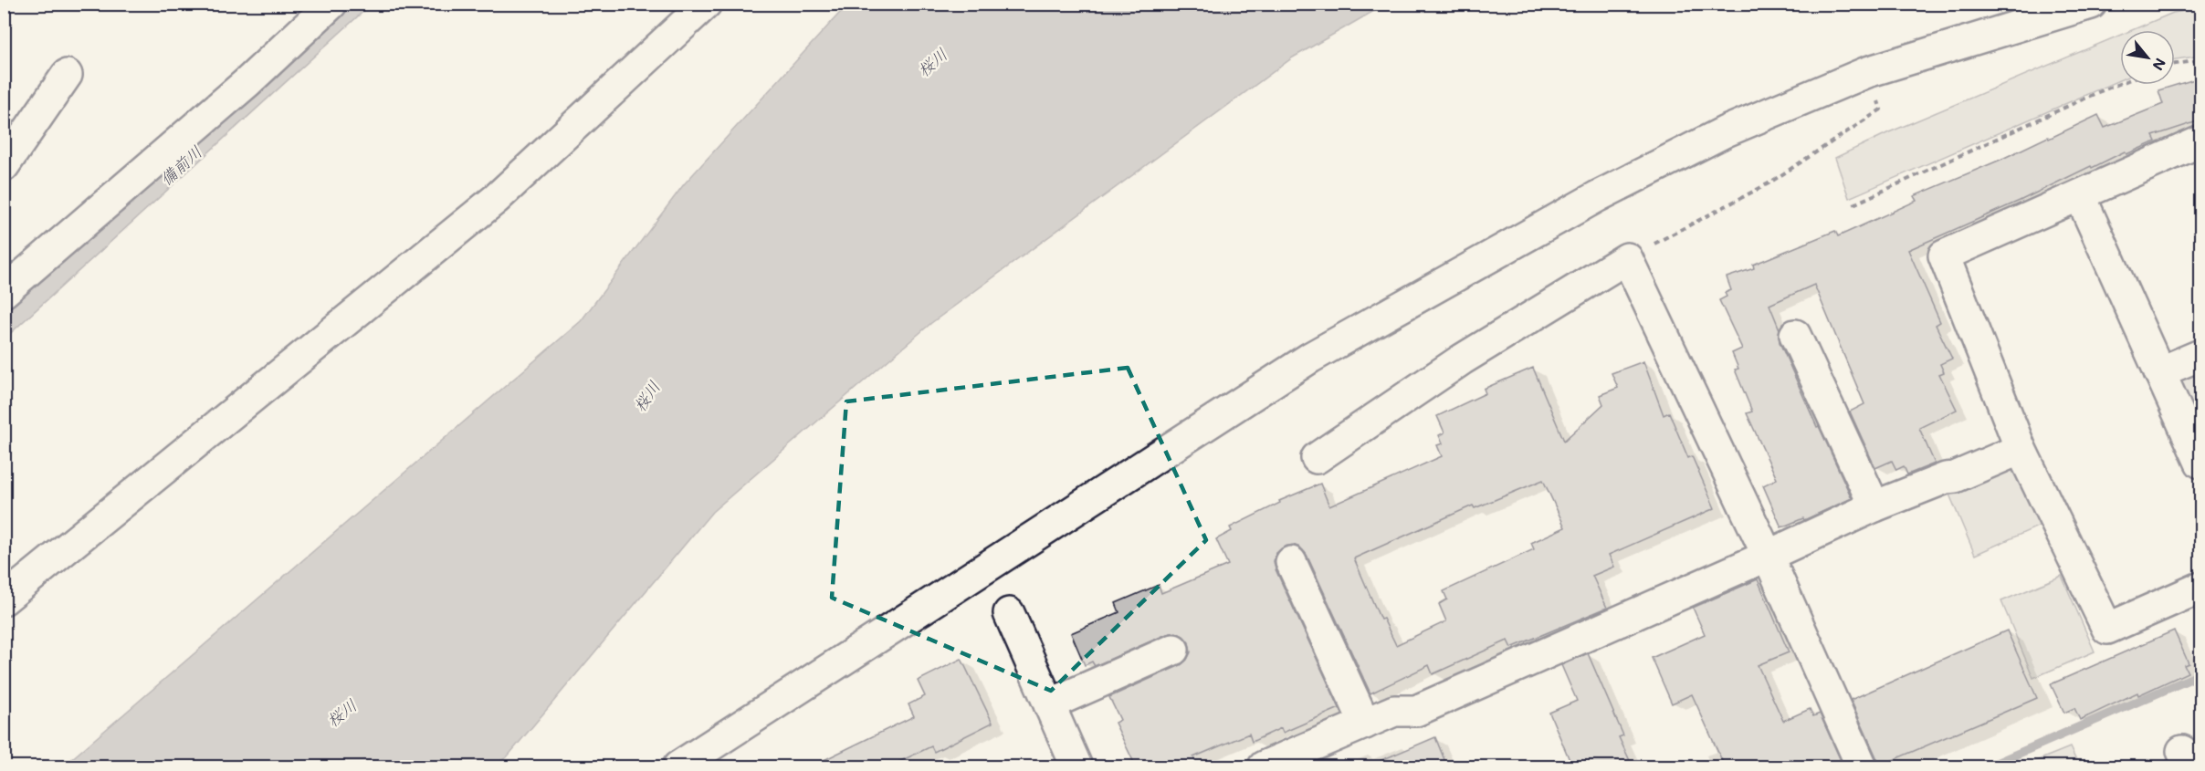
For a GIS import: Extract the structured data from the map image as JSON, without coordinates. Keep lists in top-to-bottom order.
{
  "water": ["桜川", "備前川"],
  "north": "bottom right"
}
